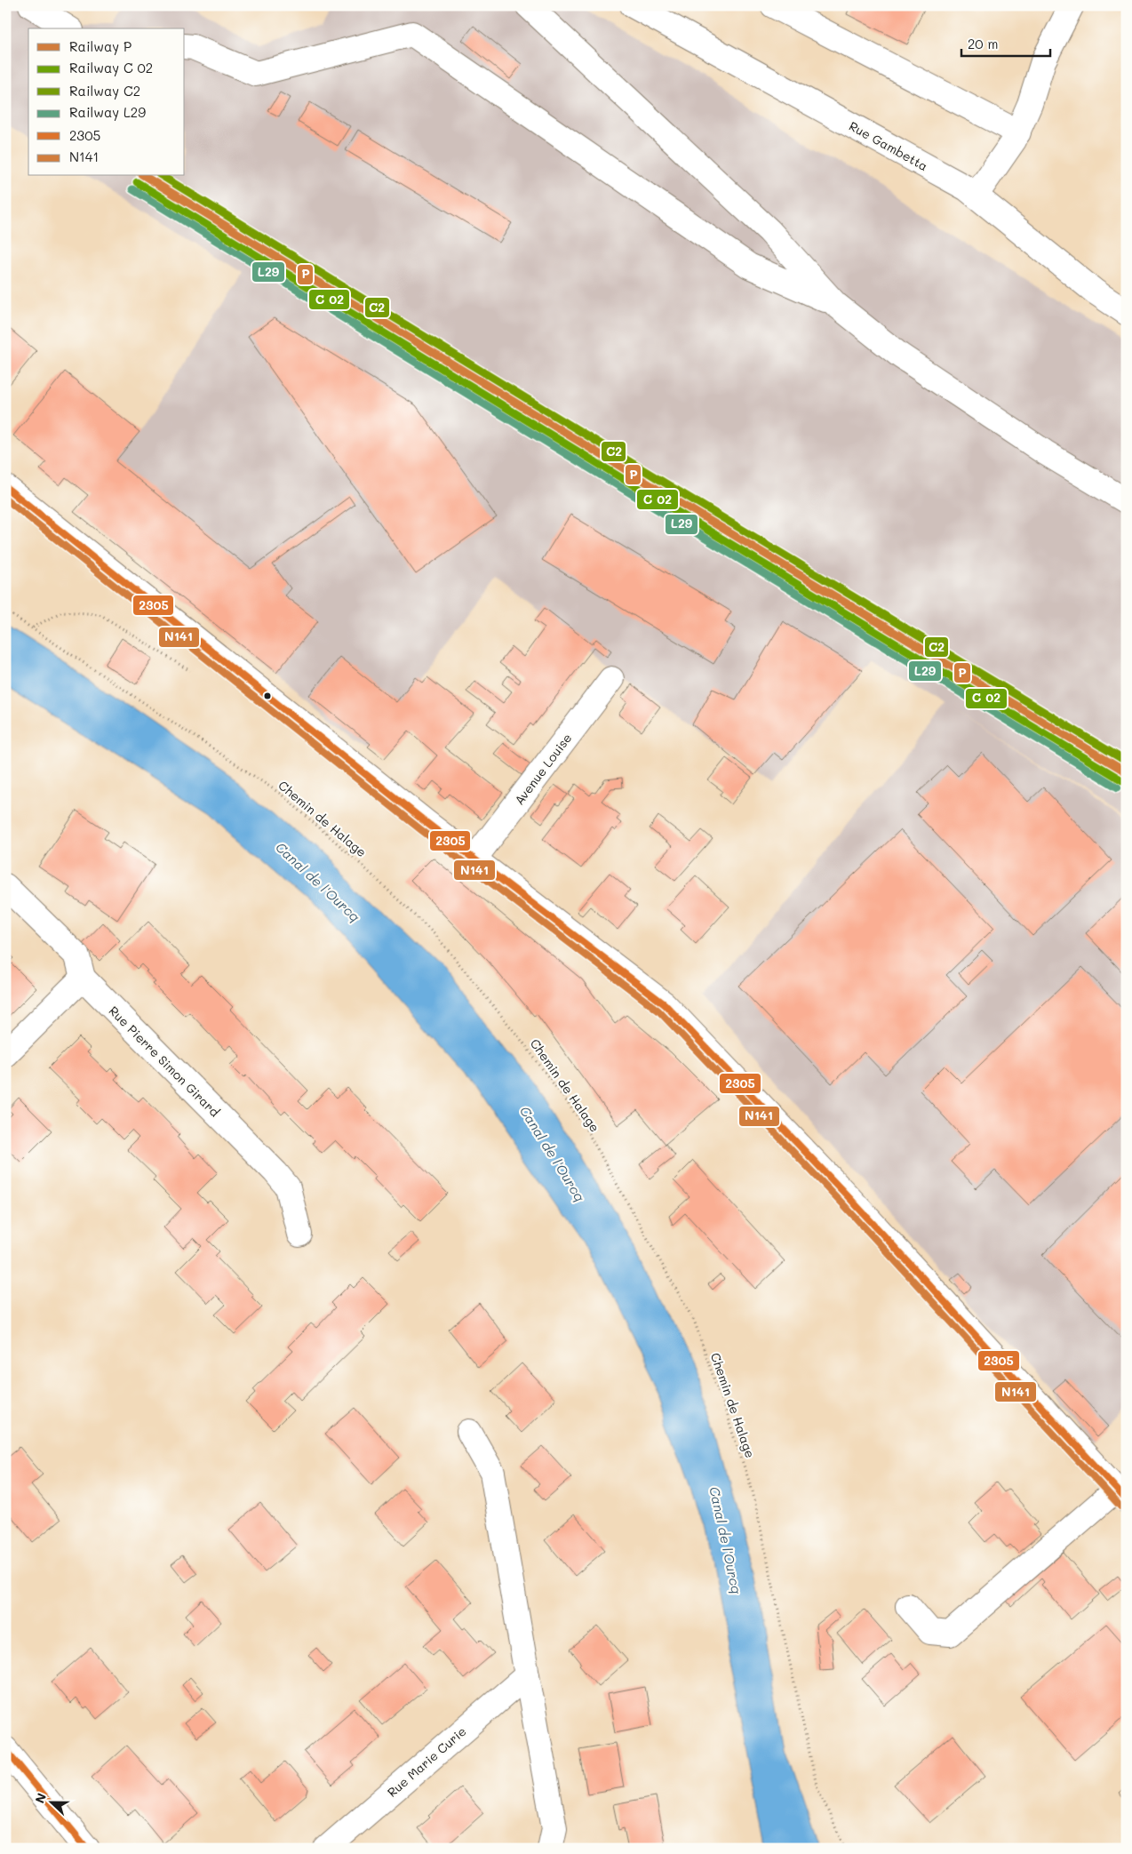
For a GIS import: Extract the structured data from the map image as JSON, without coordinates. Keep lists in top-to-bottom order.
{
  "streets": {
    "street": [
      "Rue Gambetta",
      "Avenue Louise",
      "Rue Pierre Simon Girard",
      "Rue Marie Curie"
    ],
    "path": ["Chemin de Halage"]
  },
  "water": ["Canal de l'Ourcq"],
  "lines": [
    "rail line P",
    "rail line C2",
    "rail line L29",
    "transit line 2305",
    "transit line N141"
  ],
  "legend": [
    "Railway P",
    "Railway C 02",
    "Railway C2",
    "Railway L29",
    "2305",
    "N141"
  ],
  "scale_bar": "20 m",
  "north": "left"
}
